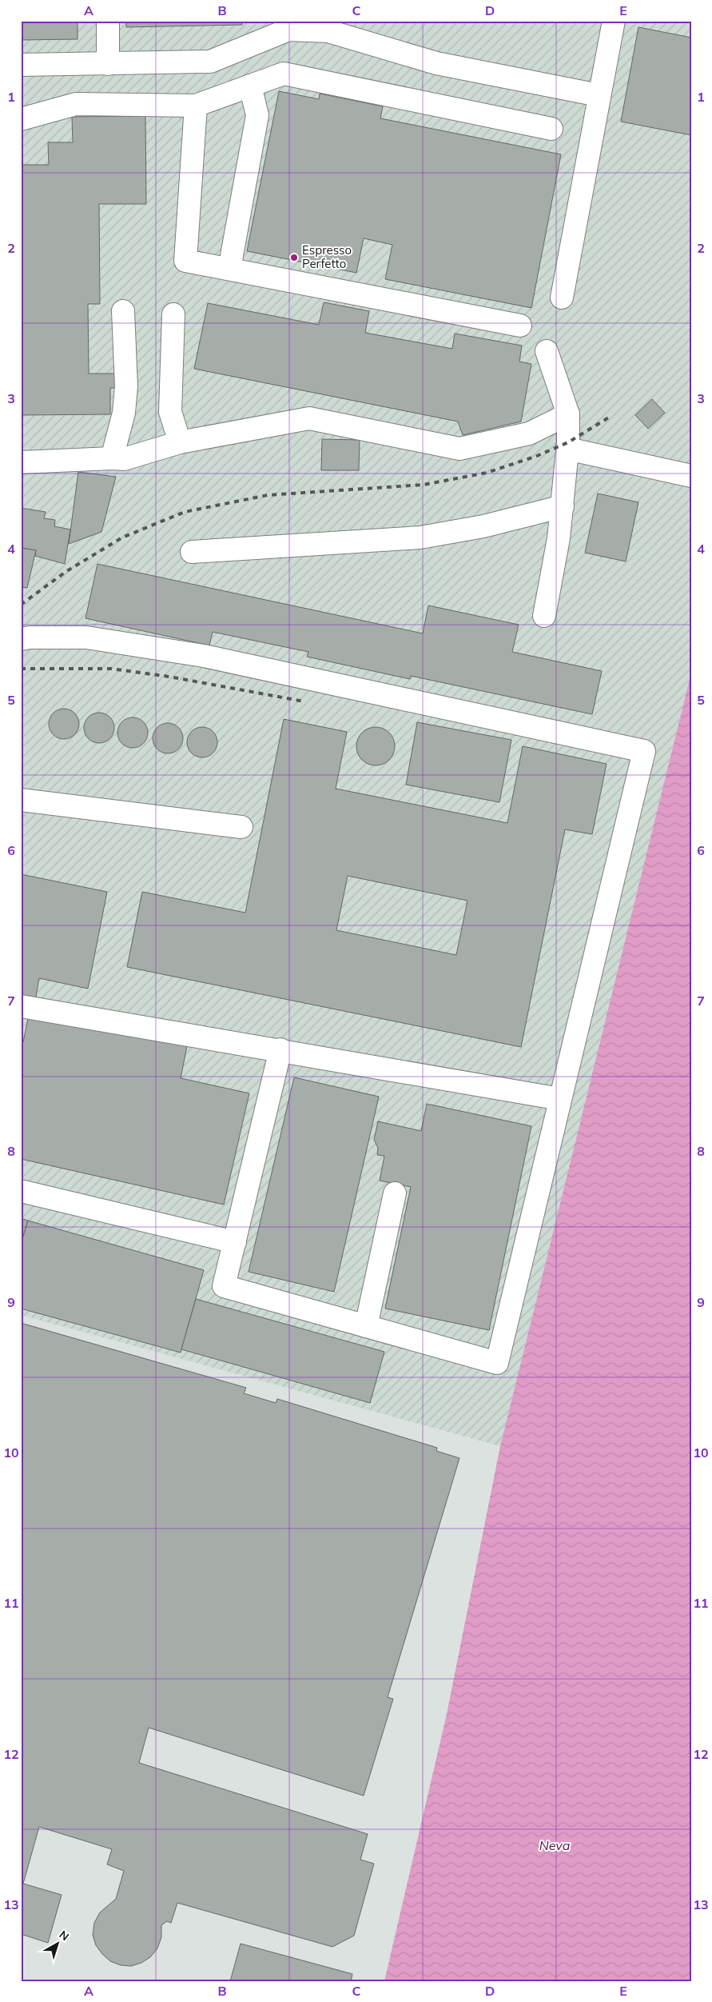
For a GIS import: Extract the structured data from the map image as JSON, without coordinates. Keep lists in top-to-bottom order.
{
  "water": ["Neva"],
  "places": ["Espresso Perfetto"],
  "north": "top right",
  "grid": {
    "columns": [
      "A",
      "B",
      "C",
      "D",
      "E"
    ],
    "rows": [
      "1",
      "2",
      "3",
      "4",
      "5",
      "6",
      "7",
      "8",
      "9",
      "10",
      "11",
      "12",
      "13"
    ]
  }
}
